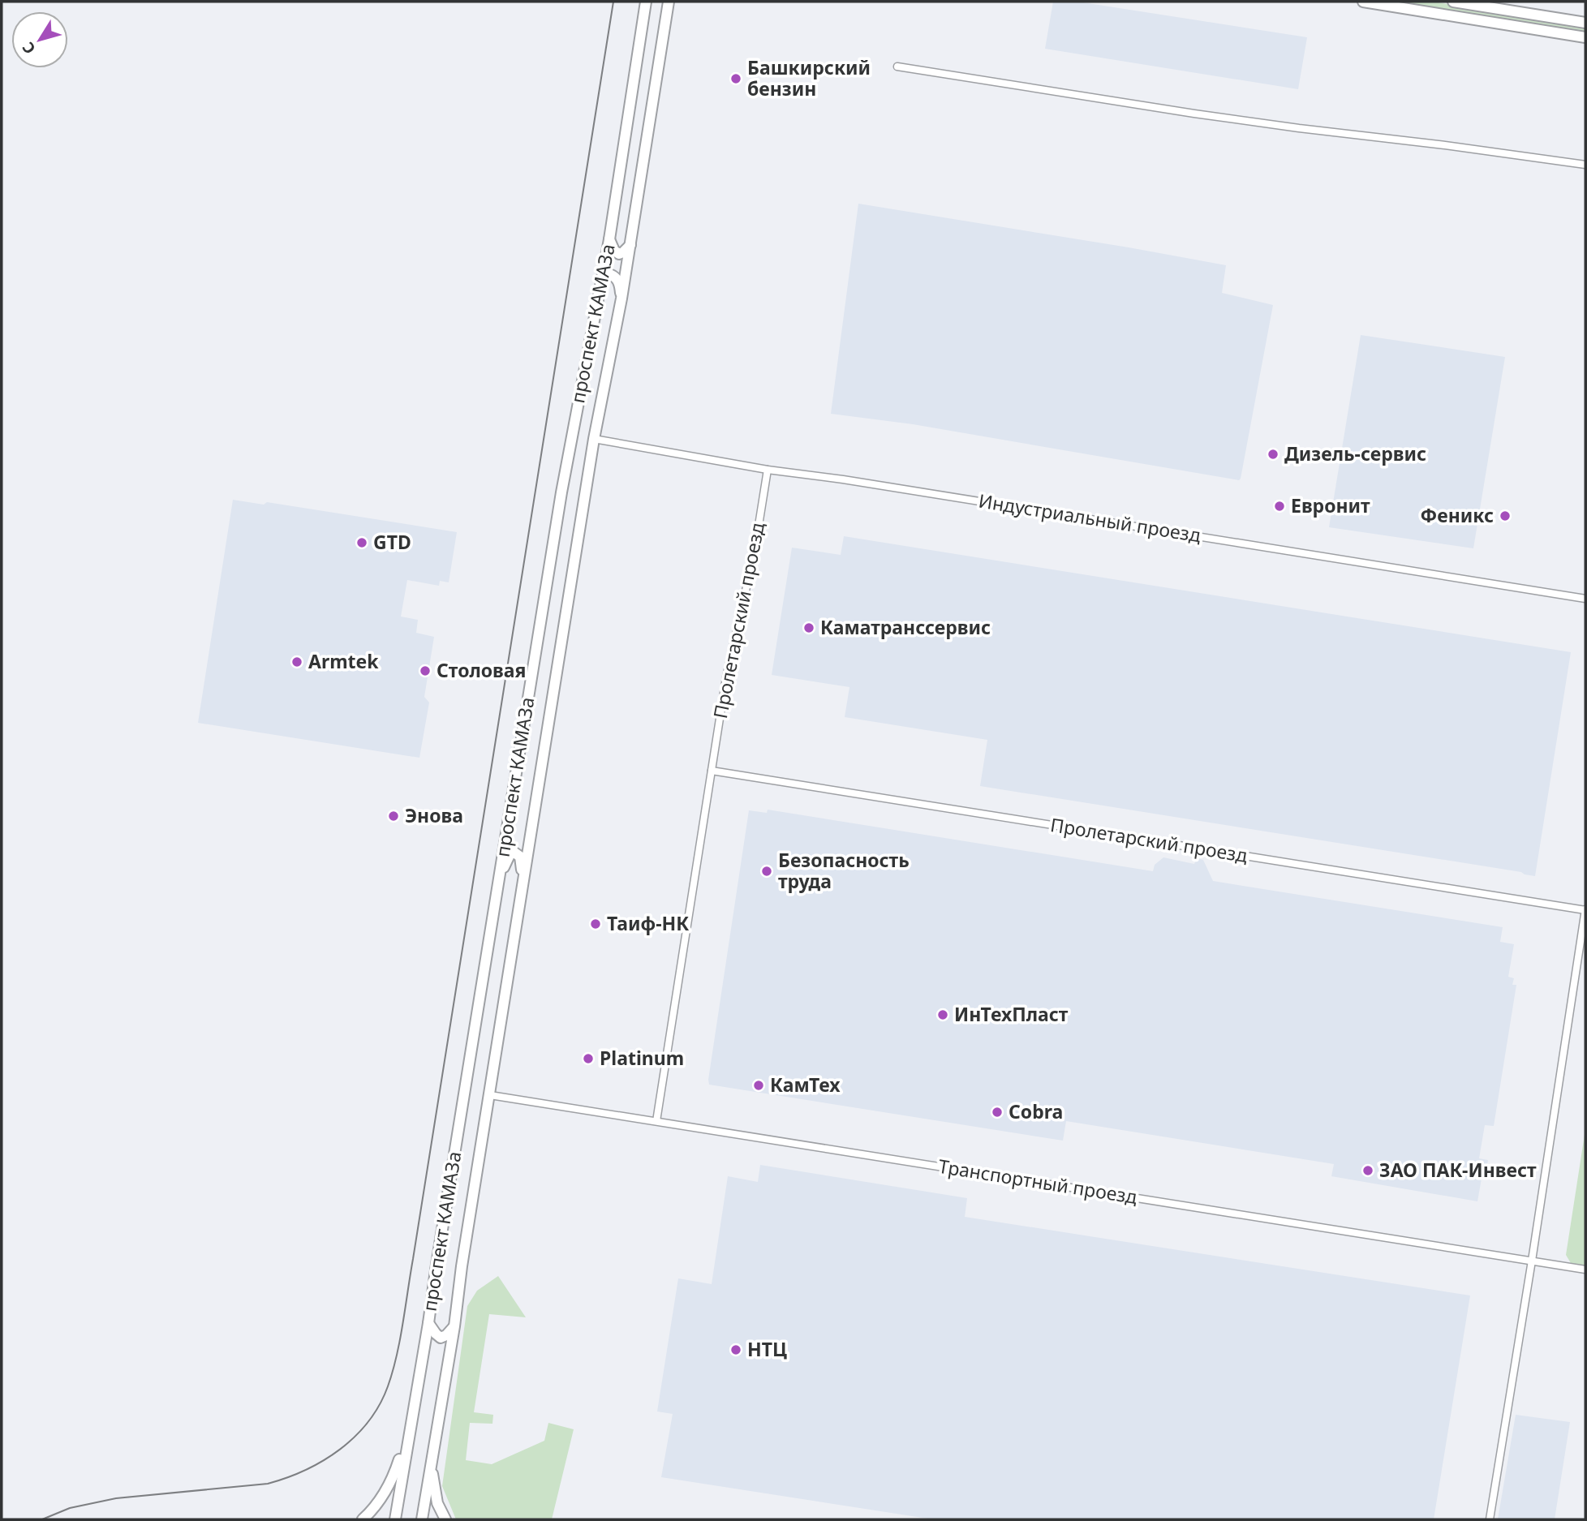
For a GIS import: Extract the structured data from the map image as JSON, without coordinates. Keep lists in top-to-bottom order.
{
  "streets": {
    "main road": ["проспект КАМАЗа"],
    "street": ["Индустриальный проезд", "Пролетарский проезд", "Транспортный проезд"]
  },
  "crossings": [
    ["проспект КАМАЗа", "Индустриальный проезд"],
    ["проспект КАМАЗа", "Транспортный проезд"],
    ["Индустриальный проезд", "Пролетарский проезд"],
    ["Пролетарский проезд", "Транспортный проезд"]
  ],
  "places": [
    "Башкирский бензин",
    "Дизель-сервис",
    "Евронит",
    "Феникс",
    "GTD",
    "Каматранссервис",
    "Armtek",
    "Столовая",
    "Энова",
    "Безопасность труда",
    "Таиф-НК",
    "ИнТехПласт",
    "Platinum",
    "КамТех",
    "Cobra",
    "ЗАО ПАК-Инвест",
    "НТЦ"
  ],
  "north": "bottom left"
}
